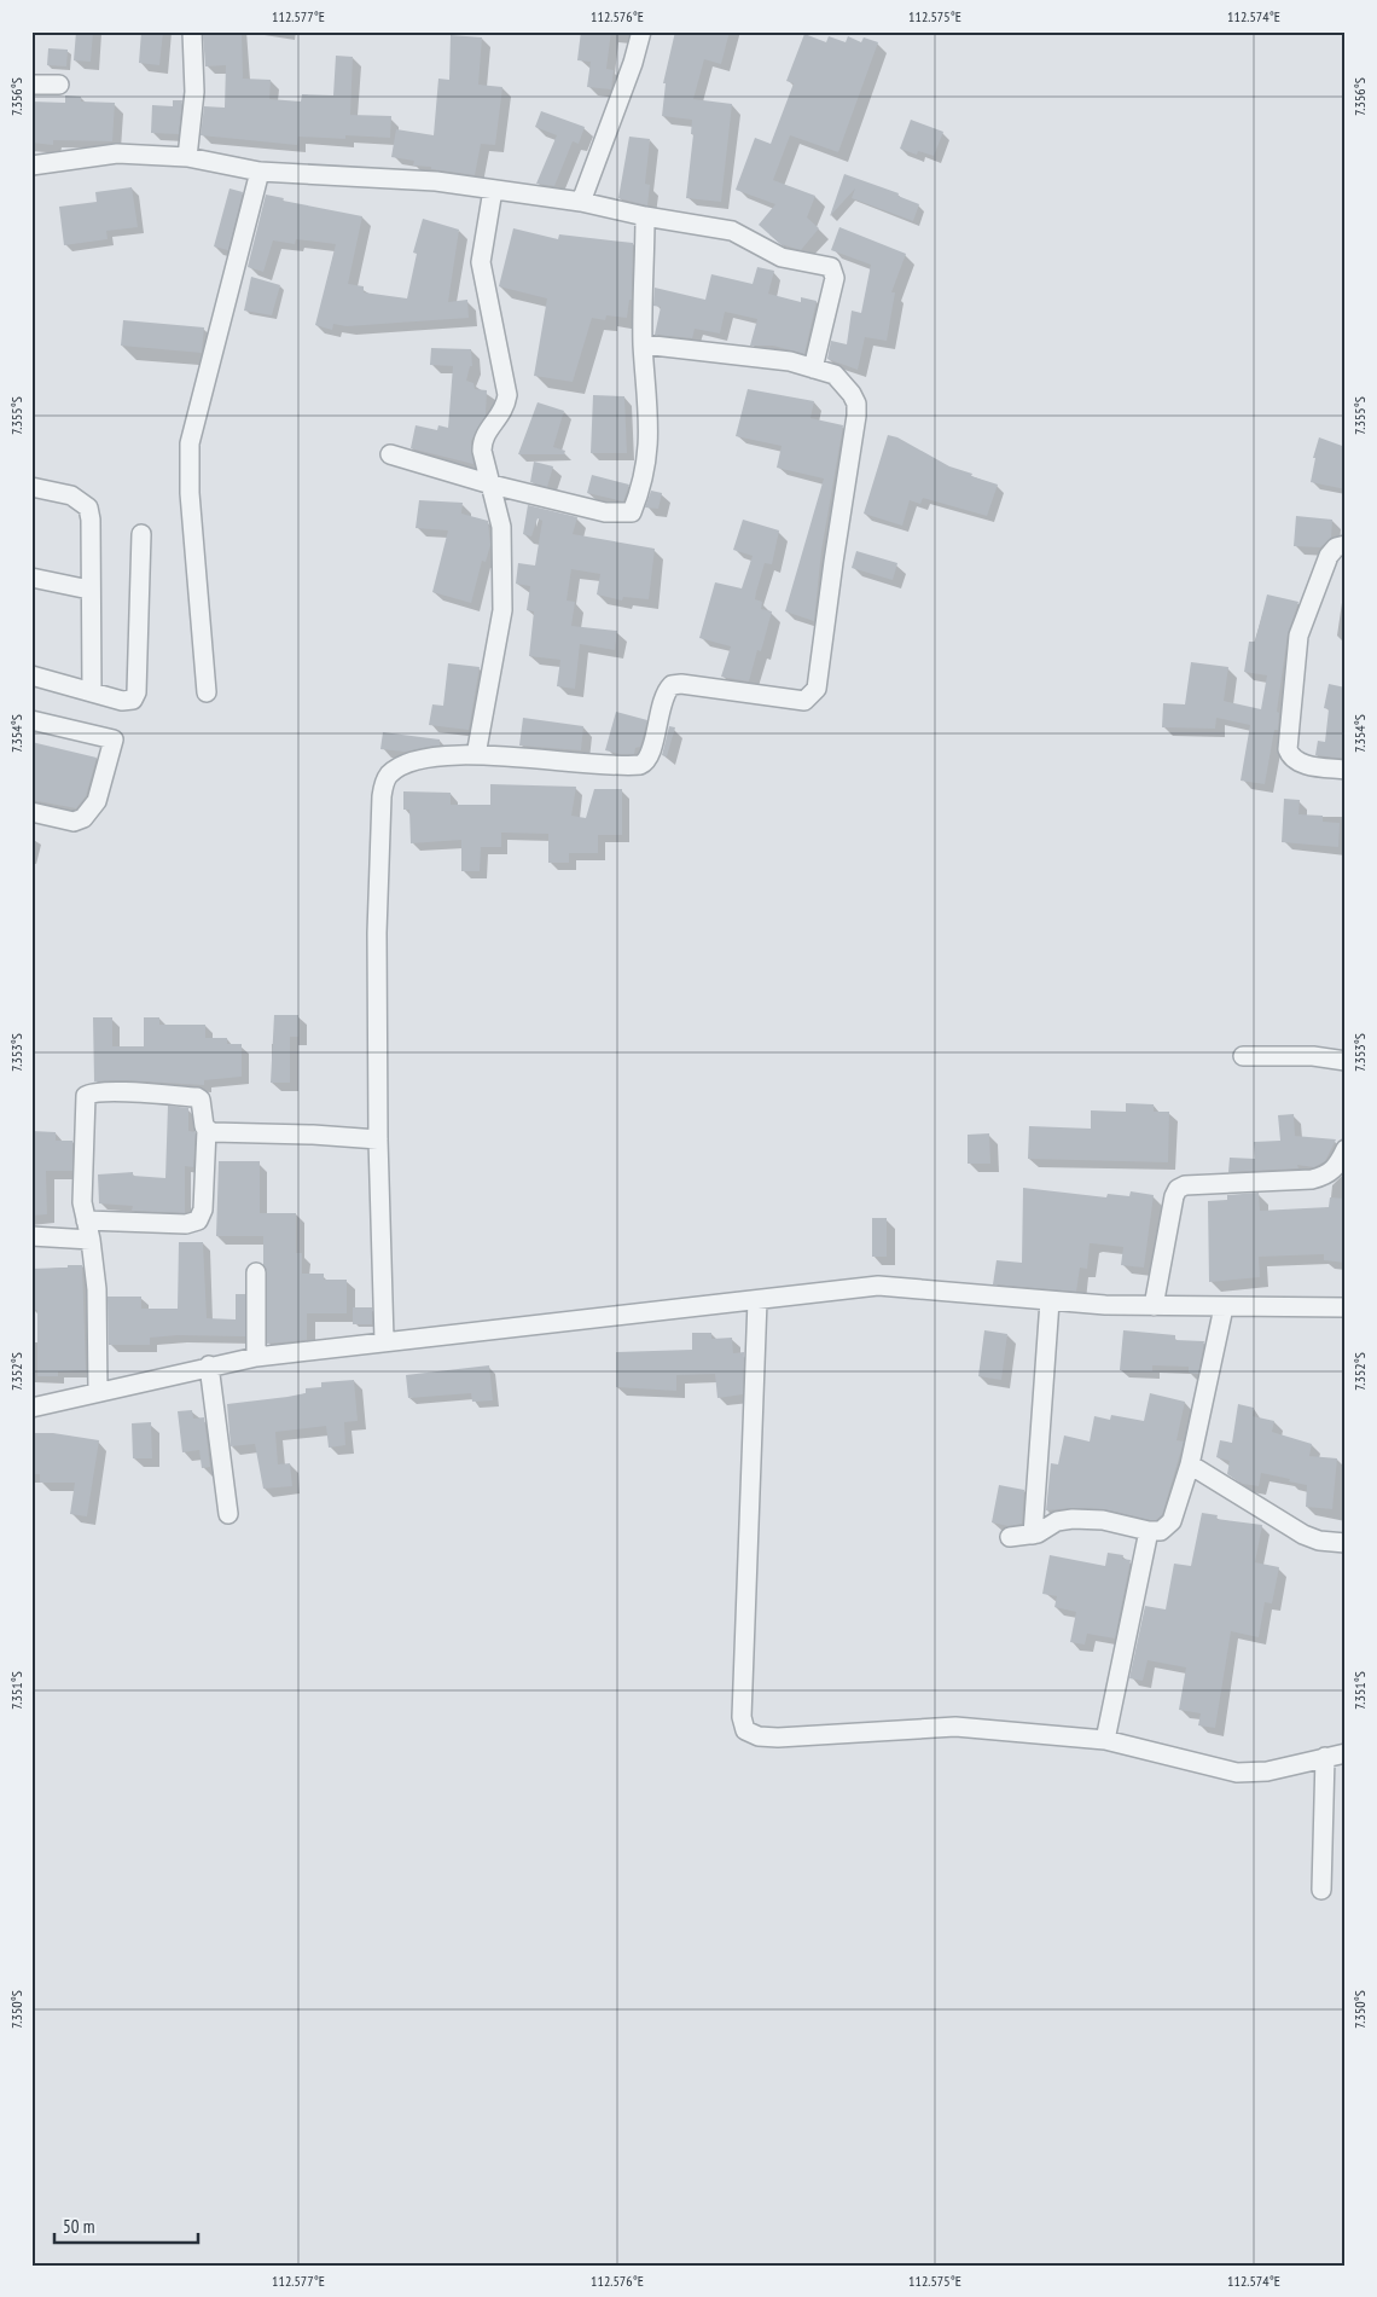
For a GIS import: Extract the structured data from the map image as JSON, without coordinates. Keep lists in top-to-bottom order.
{
  "scale_bar": "50 m",
  "coordinates": [
    "112.577°E",
    "112.576°E",
    "112.575°E",
    "112.574°E",
    "7.356°S",
    "7.355°S",
    "7.354°S",
    "7.353°S",
    "7.352°S",
    "7.351°S",
    "7.350°S"
  ]
}
